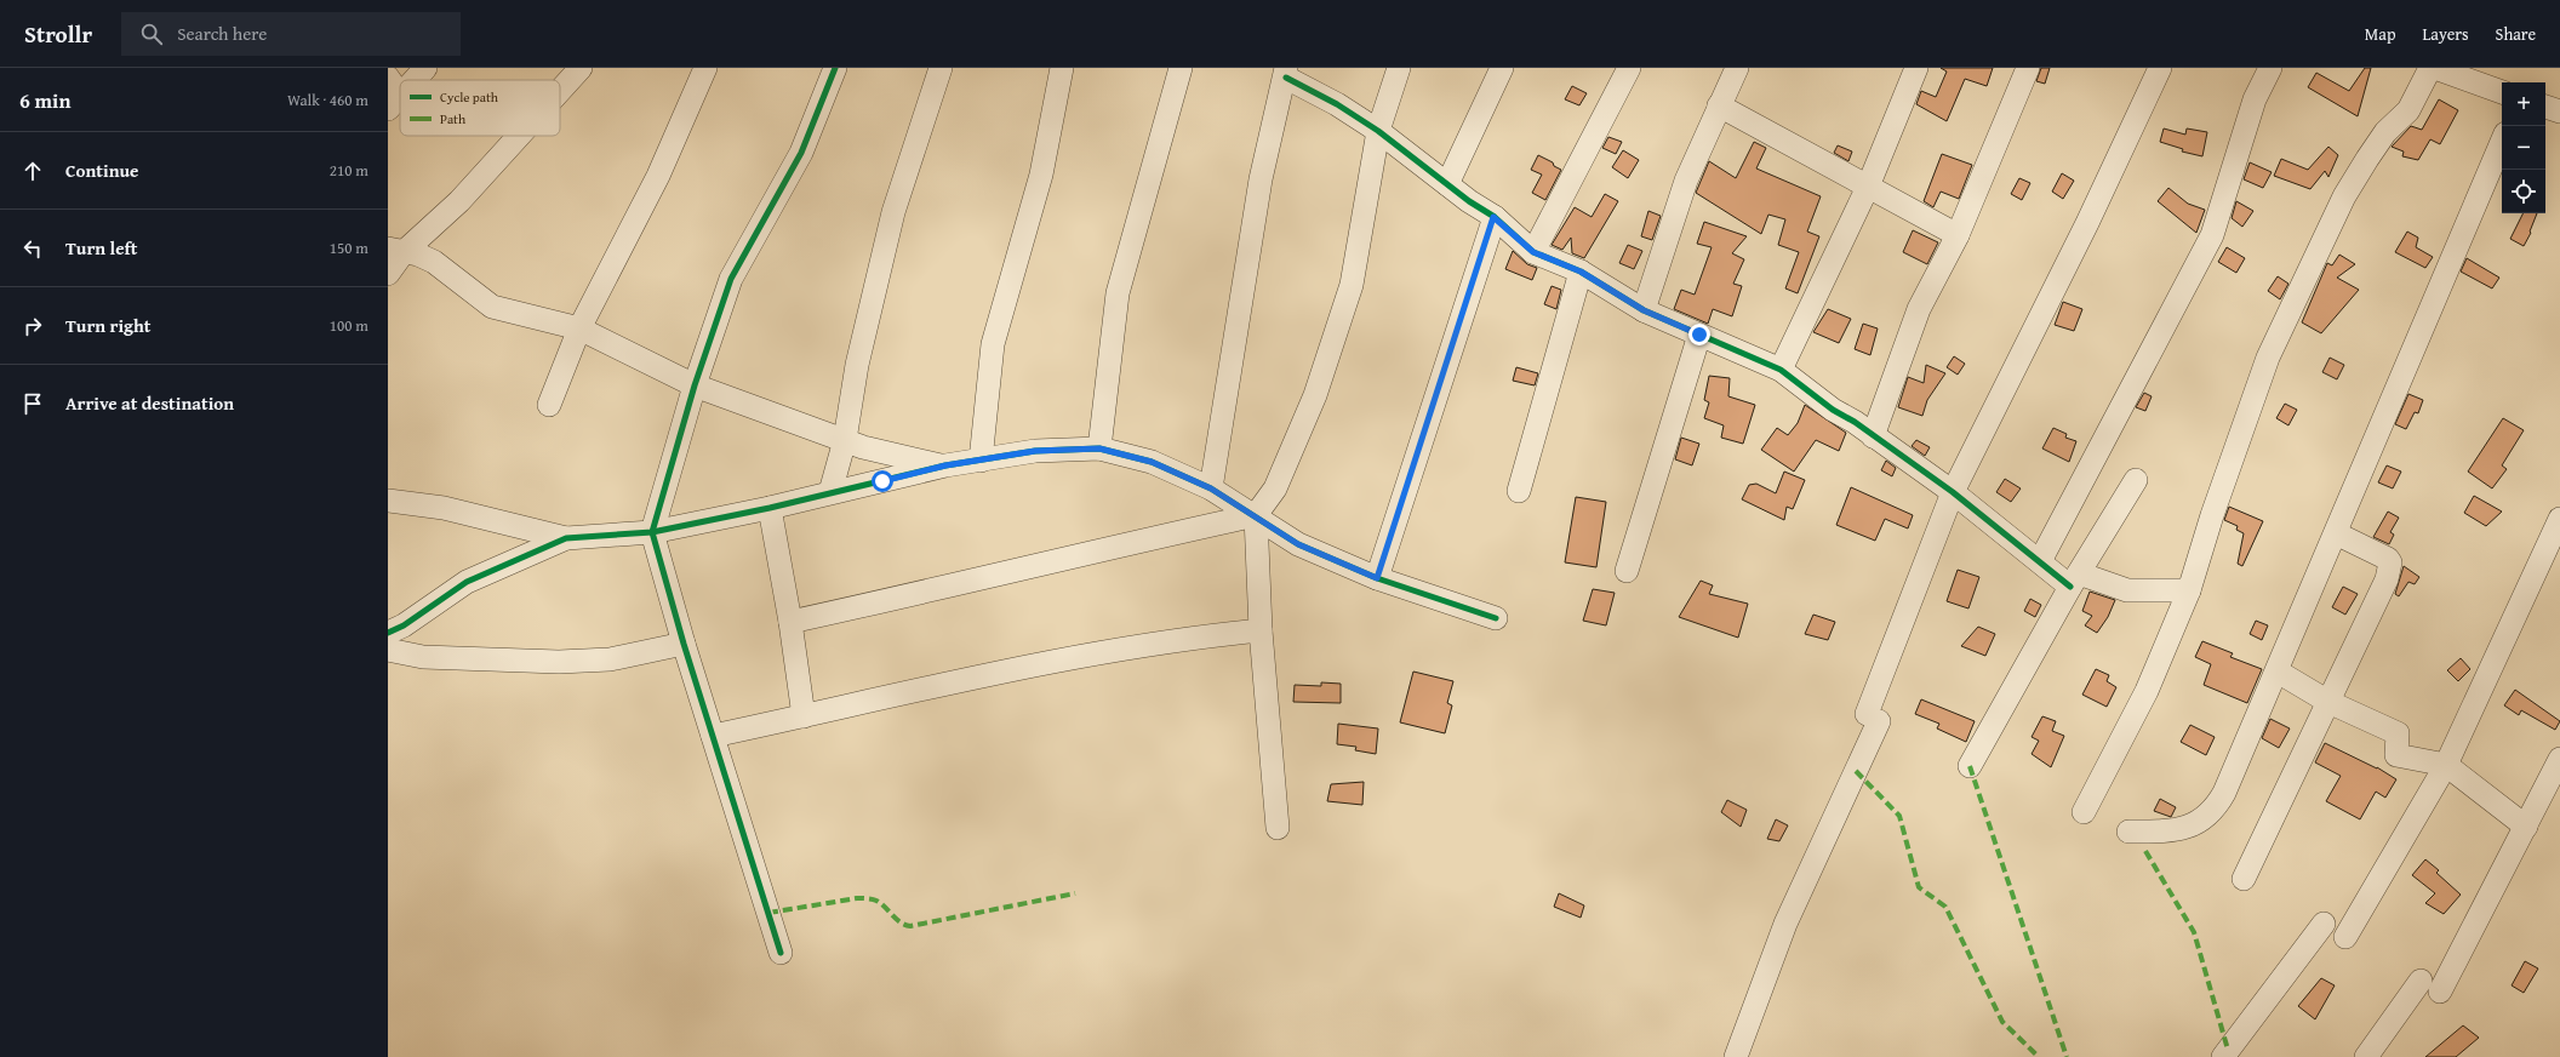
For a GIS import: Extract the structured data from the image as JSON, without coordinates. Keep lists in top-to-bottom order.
{
  "legend": ["Cycle path", "Path"],
  "page": {
    "header": "Strollr",
    "search": "Search here",
    "nav": ["Map", "Layers", "Share"],
    "heading": ["6 min", "Walk · 460 m"],
    "map_buttons": ["+", "−"],
    "list": [
      ["Continue", "210 m"],
      ["Turn left", "150 m"],
      ["Turn right", "100 m"],
      "Arrive at destination"
    ]
  }
}
